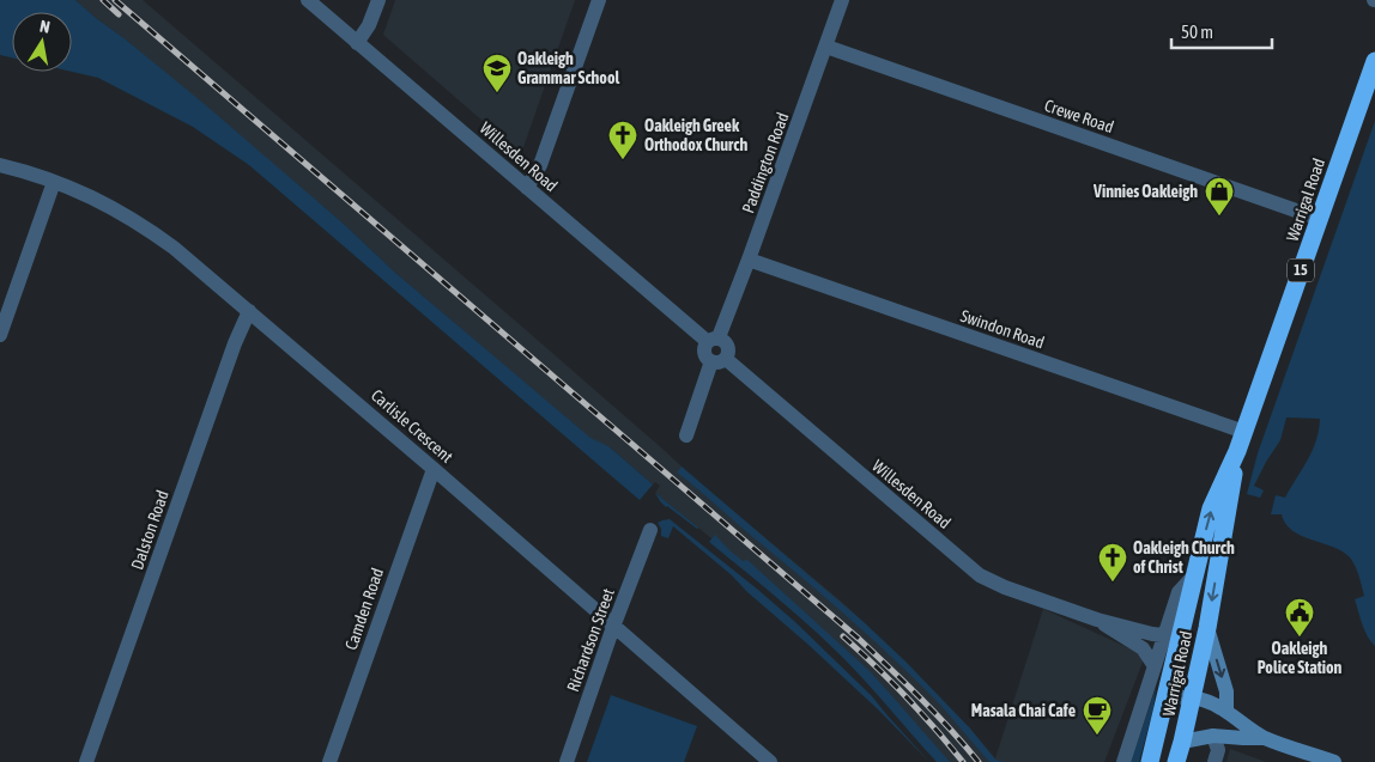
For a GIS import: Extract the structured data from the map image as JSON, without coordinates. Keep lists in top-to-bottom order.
{
  "streets": {
    "highway": ["Warrigal Road", "15"],
    "street": [
      "Crewe Road",
      "Willesden Road",
      "Paddington Road",
      "Swindon Road",
      "Carlisle Crescent",
      "Dalston Road",
      "Camden Road",
      "Richardson Street"
    ]
  },
  "crossings": [
    ["Crewe Road", "Paddington Road"],
    ["Crewe Road", "Warrigal Road"],
    ["Willesden Road", "Paddington Road"],
    ["Willesden Road", "Warrigal Road"],
    ["Paddington Road", "Swindon Road"],
    ["Warrigal Road", "Swindon Road"],
    ["Carlisle Crescent", "Dalston Road"],
    ["Carlisle Crescent", "Camden Road"],
    ["Carlisle Crescent", "Richardson Street"]
  ],
  "places": {
    "school or university": ["Oakleigh Grammar School"],
    "church": ["Oakleigh Greek Orthodox Church", "Oakleigh Church of Christ"],
    "shop": ["Vinnies Oakleigh"],
    "public building": ["Oakleigh Police Station"],
    "cafe": ["Masala Chai Cafe"]
  },
  "scale_bar": "50 m",
  "north": "top"
}
